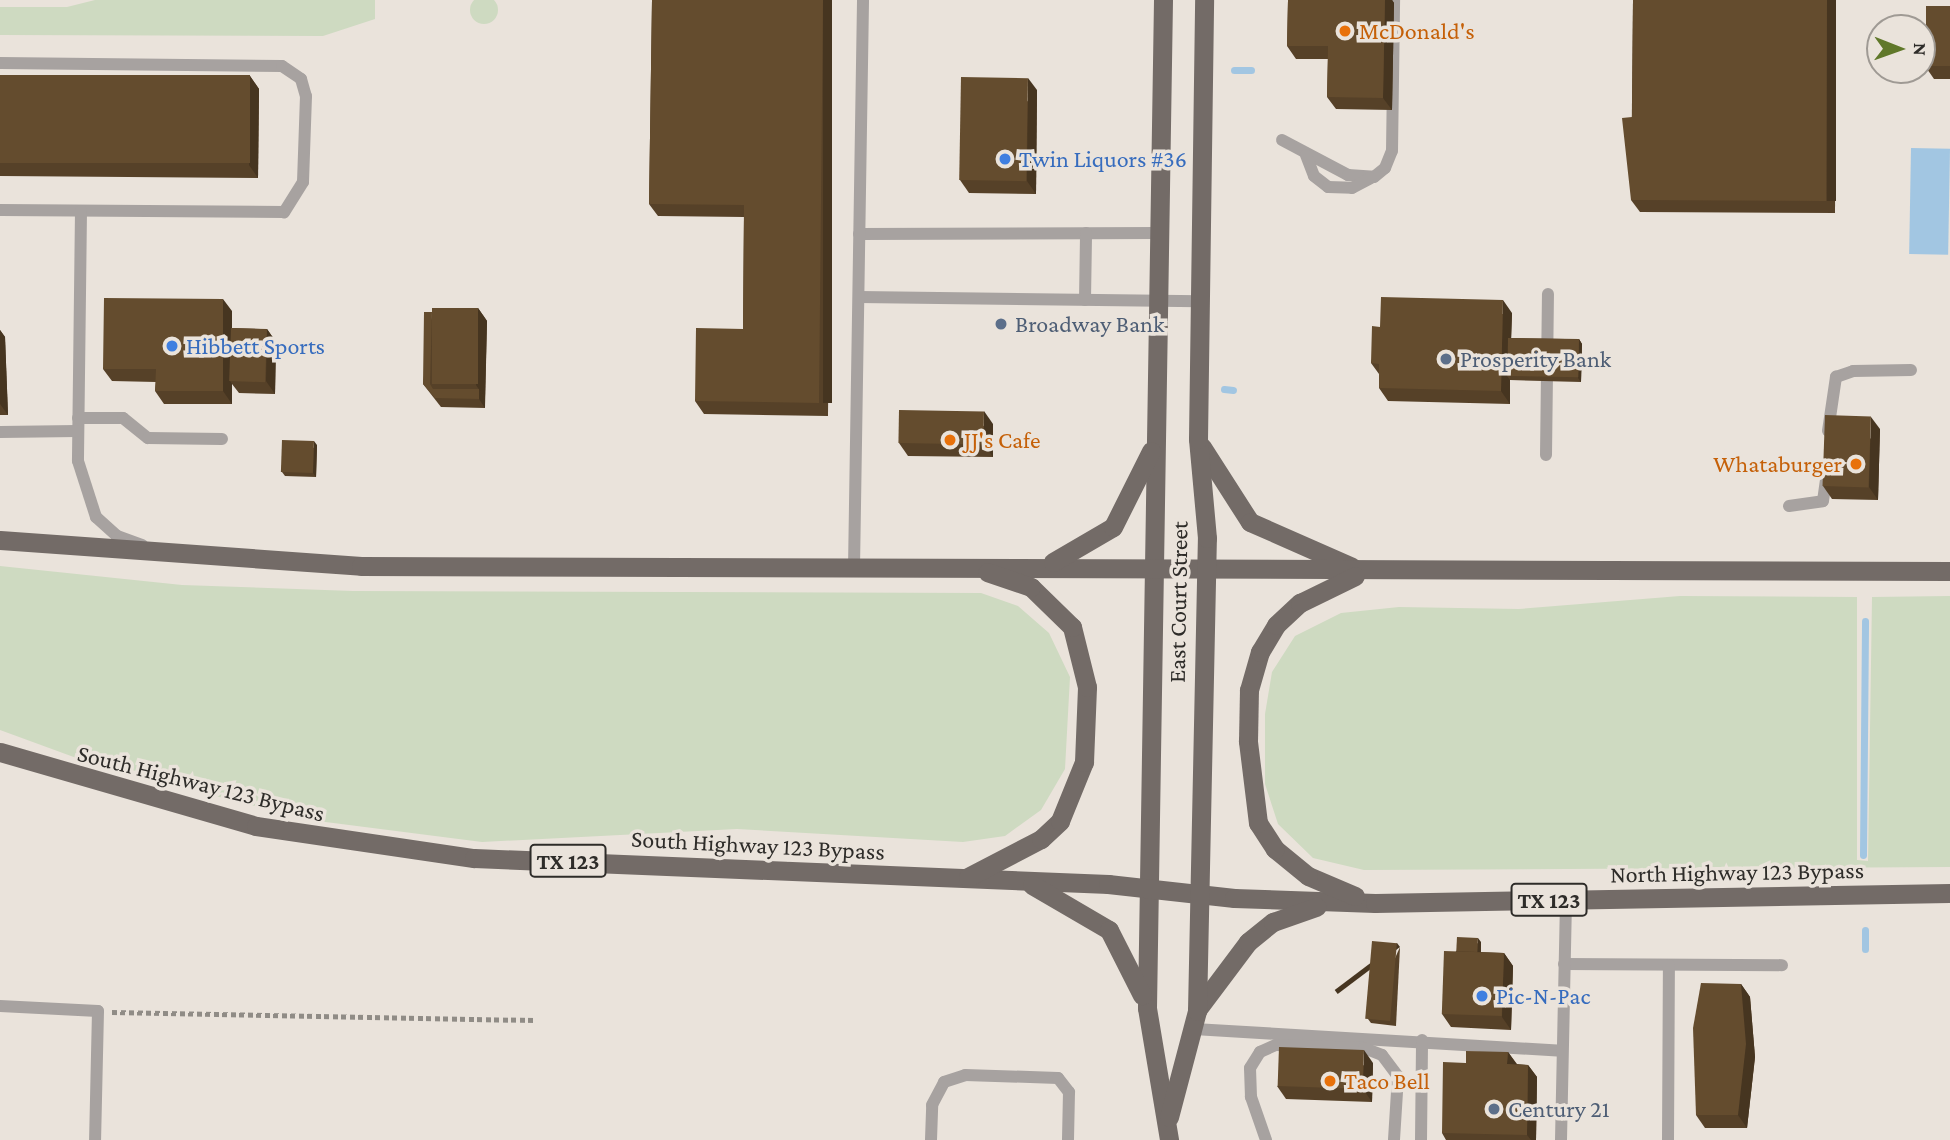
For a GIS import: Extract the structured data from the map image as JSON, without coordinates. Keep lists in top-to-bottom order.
{
  "streets": {
    "main road": [
      "East Court Street",
      "South Highway 123 Bypass",
      "TX 123",
      "North Highway 123 Bypass"
    ]
  },
  "crossings": [
    ["East Court Street", "South Highway 123 Bypass"],
    ["East Court Street", "North Highway 123 Bypass"],
    ["South Highway 123 Bypass", "North Highway 123 Bypass"]
  ],
  "places": [
    "McDonald's",
    "Twin Liquors #36",
    "Broadway Bank",
    "Hibbett Sports",
    "Prosperity Bank",
    "JJ's Cafe",
    "Whataburger",
    "Pic-N-Pac",
    "Taco Bell",
    "Century 21"
  ],
  "north": "right"
}
